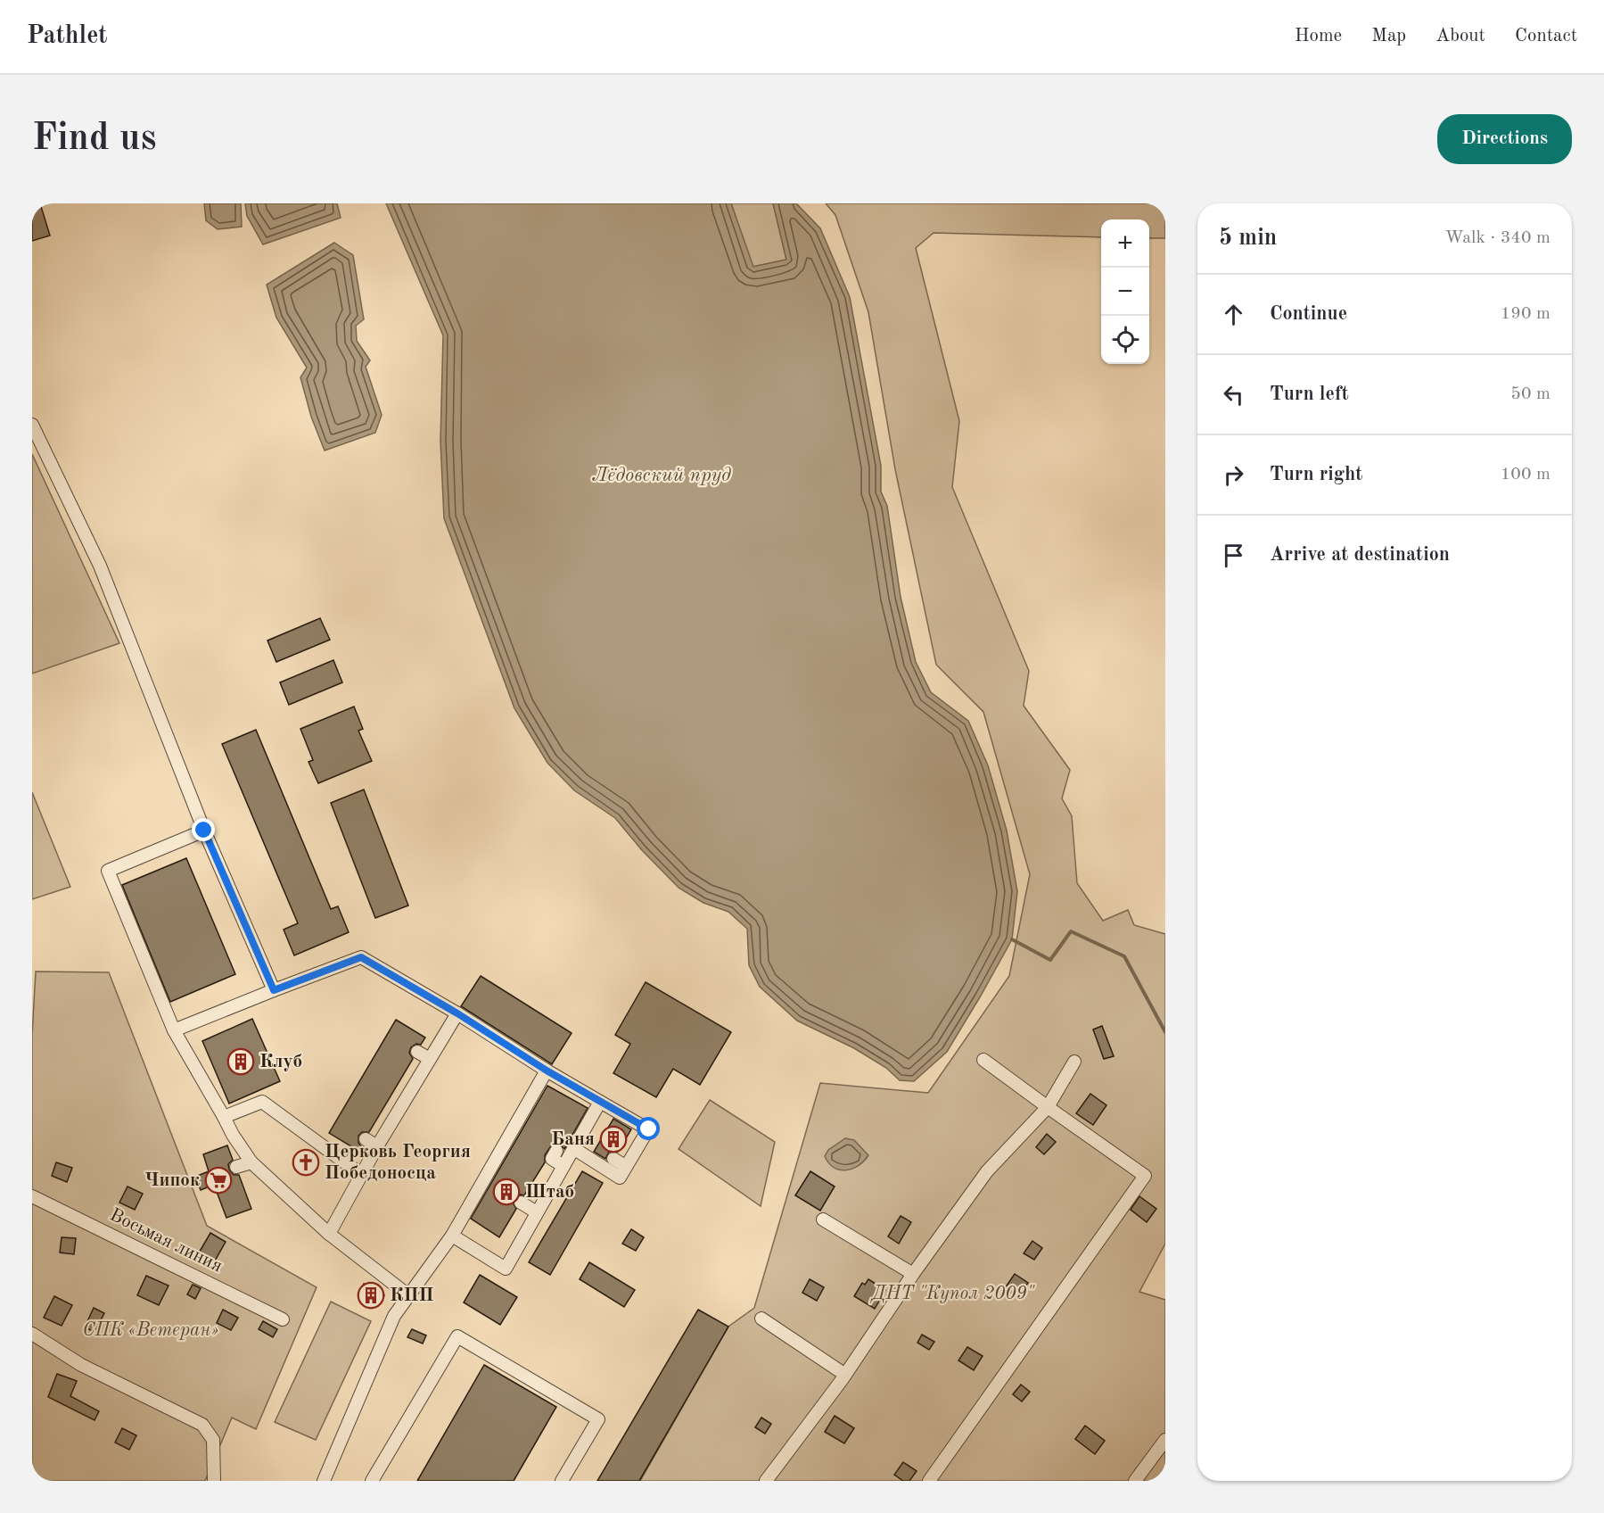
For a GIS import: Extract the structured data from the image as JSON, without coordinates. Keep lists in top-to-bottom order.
{
  "streets": {
    "street": ["Восьмая линия"]
  },
  "water": ["Лёдовский пруд"],
  "parks": ["ДНТ \"Купол 2009\"", "СПК «Ветеран»"],
  "places": {
    "building": [
      "Клуб",
      "Баня",
      "Штаб",
      "КПП"
    ],
    "church": ["Церковь Георгия Победоносца"],
    "supermarket": ["Чипок"]
  },
  "page": {
    "header": "Pathlet",
    "nav": [
      "Home",
      "Map",
      "About",
      "Contact"
    ],
    "buttons": "Directions",
    "title": "Find us",
    "heading": ["5 min", "Walk · 340 m"],
    "map_buttons": ["+", "−"],
    "list": [
      ["Continue", "190 m"],
      ["Turn left", "50 m"],
      ["Turn right", "100 m"],
      "Arrive at destination"
    ]
  }
}
